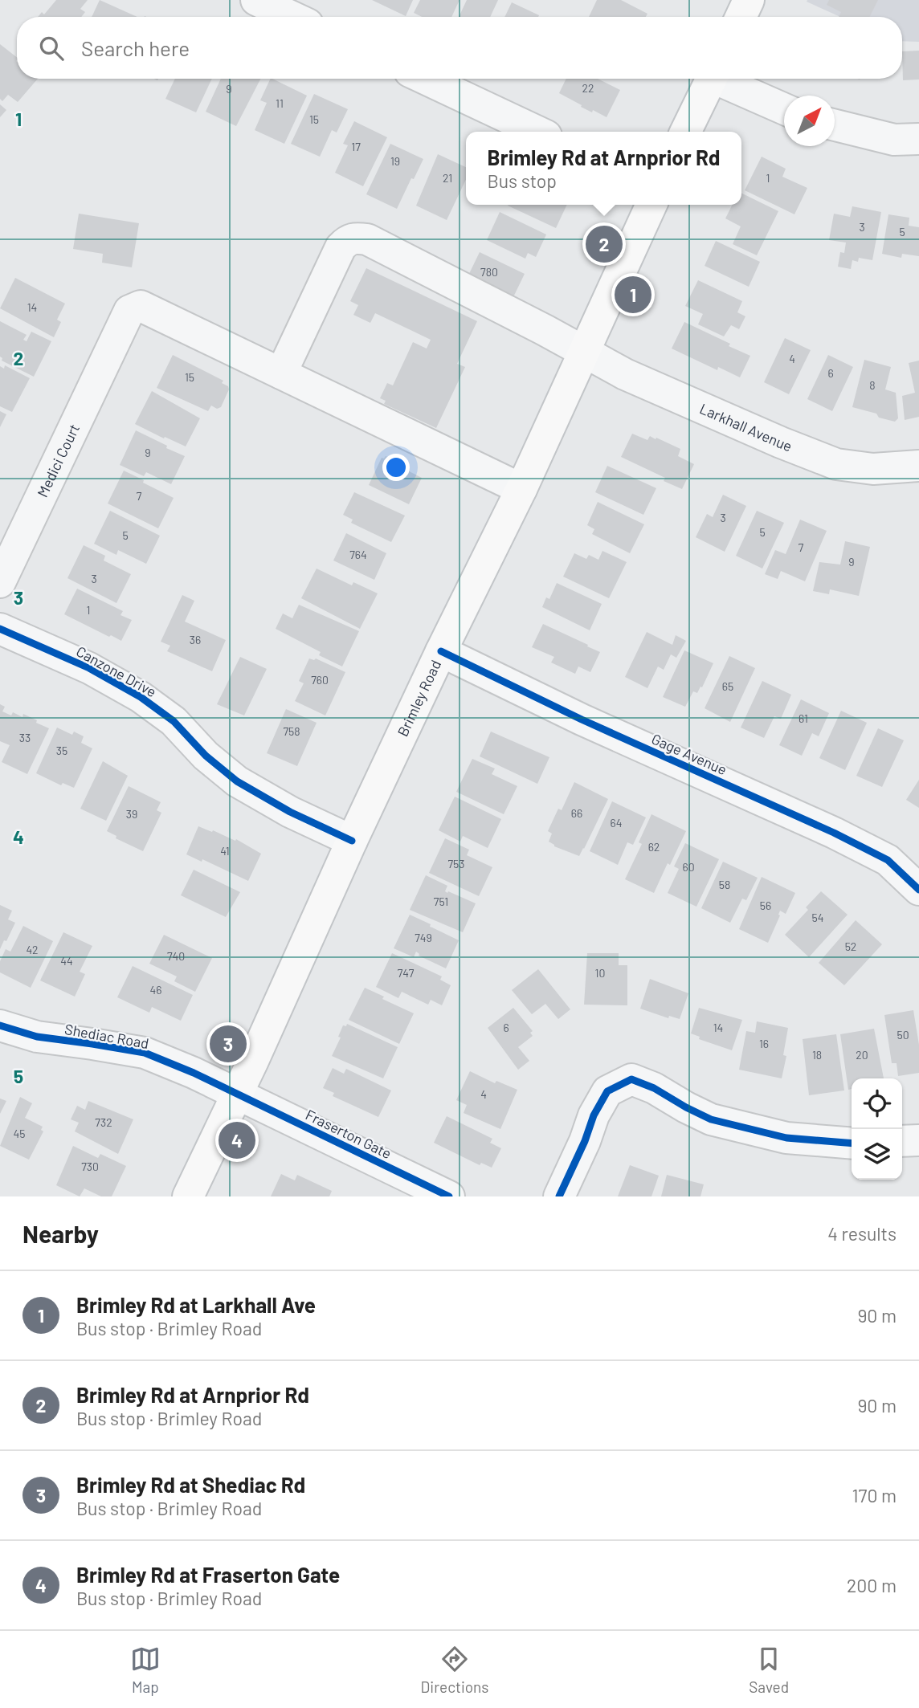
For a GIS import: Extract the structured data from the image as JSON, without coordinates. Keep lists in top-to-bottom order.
{
  "streets": {
    "main road": ["Brimley Road"],
    "street": [
      "Larkhall Avenue",
      "Medici Court",
      "Canzone Drive",
      "Gage Avenue",
      "Shediac Road",
      "Fraserton Gate"
    ]
  },
  "crossings": [
    ["Larkhall Avenue", "Medici Court"],
    ["Larkhall Avenue", "Brimley Road"],
    ["Medici Court", "Brimley Road"],
    ["Canzone Drive", "Brimley Road"],
    ["Brimley Road", "Gage Avenue"],
    ["Brimley Road", "Shediac Road"],
    ["Brimley Road", "Fraserton Gate"],
    ["Shediac Road", "Fraserton Gate"]
  ],
  "house_numbers": [
    "22",
    "9",
    "11",
    "15",
    "17",
    "19",
    "21",
    "1",
    "3",
    "5",
    "780",
    "14",
    "4",
    "6",
    "15",
    "8",
    "9",
    "7",
    "3",
    "5",
    "5",
    "7",
    "764",
    "9",
    "3",
    "1",
    "36",
    "760",
    "65",
    "61",
    "758",
    "33",
    "35",
    "66",
    "39",
    "64",
    "62",
    "41",
    "753",
    "60",
    "58",
    "751",
    "56",
    "54",
    "749",
    "52",
    "42",
    "740",
    "44",
    "747",
    "10",
    "46",
    "6",
    "14",
    "50",
    "16",
    "18",
    "20",
    "4",
    "732",
    "45",
    "730"
  ],
  "north": "top right",
  "page": {
    "search": "Search here",
    "popup": ["Brimley Rd at Arnprior Rd", "Bus stop"],
    "pins": [
      "2",
      "1",
      "3",
      "4"
    ],
    "heading": ["Nearby", "4 results"],
    "list": [
      {
        "mark": "1",
        "name": "Brimley Rd at Larkhall Ave",
        "note": "Bus stop · Brimley Road",
        "value": "90 m"
      },
      {
        "mark": "2",
        "name": "Brimley Rd at Arnprior Rd",
        "note": "Bus stop · Brimley Road",
        "value": "90 m"
      },
      {
        "mark": "3",
        "name": "Brimley Rd at Shediac Rd",
        "note": "Bus stop · Brimley Road",
        "value": "170 m"
      },
      {
        "mark": "4",
        "name": "Brimley Rd at Fraserton Gate",
        "note": "Bus stop · Brimley Road",
        "value": "200 m"
      }
    ],
    "nav": ["Map", "Directions", "Saved"]
  },
  "grid": {
    "rows": [
      "1",
      "2",
      "3",
      "4",
      "5"
    ]
  }
}
